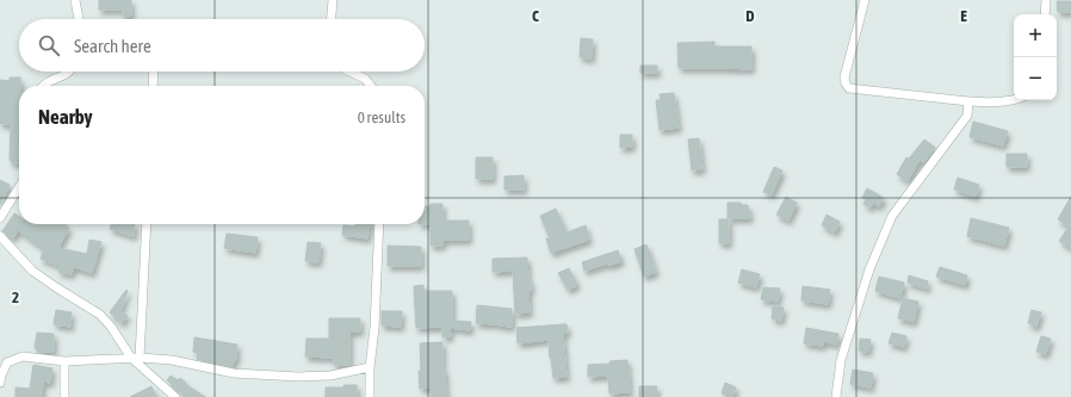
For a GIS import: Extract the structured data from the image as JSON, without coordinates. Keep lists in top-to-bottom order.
{
  "page": {
    "map_buttons": ["+", "−"],
    "search": "Search here",
    "heading": ["Nearby", "0 results"]
  },
  "grid": {
    "columns": ["C", "D", "E"],
    "rows": ["2"]
  }
}
